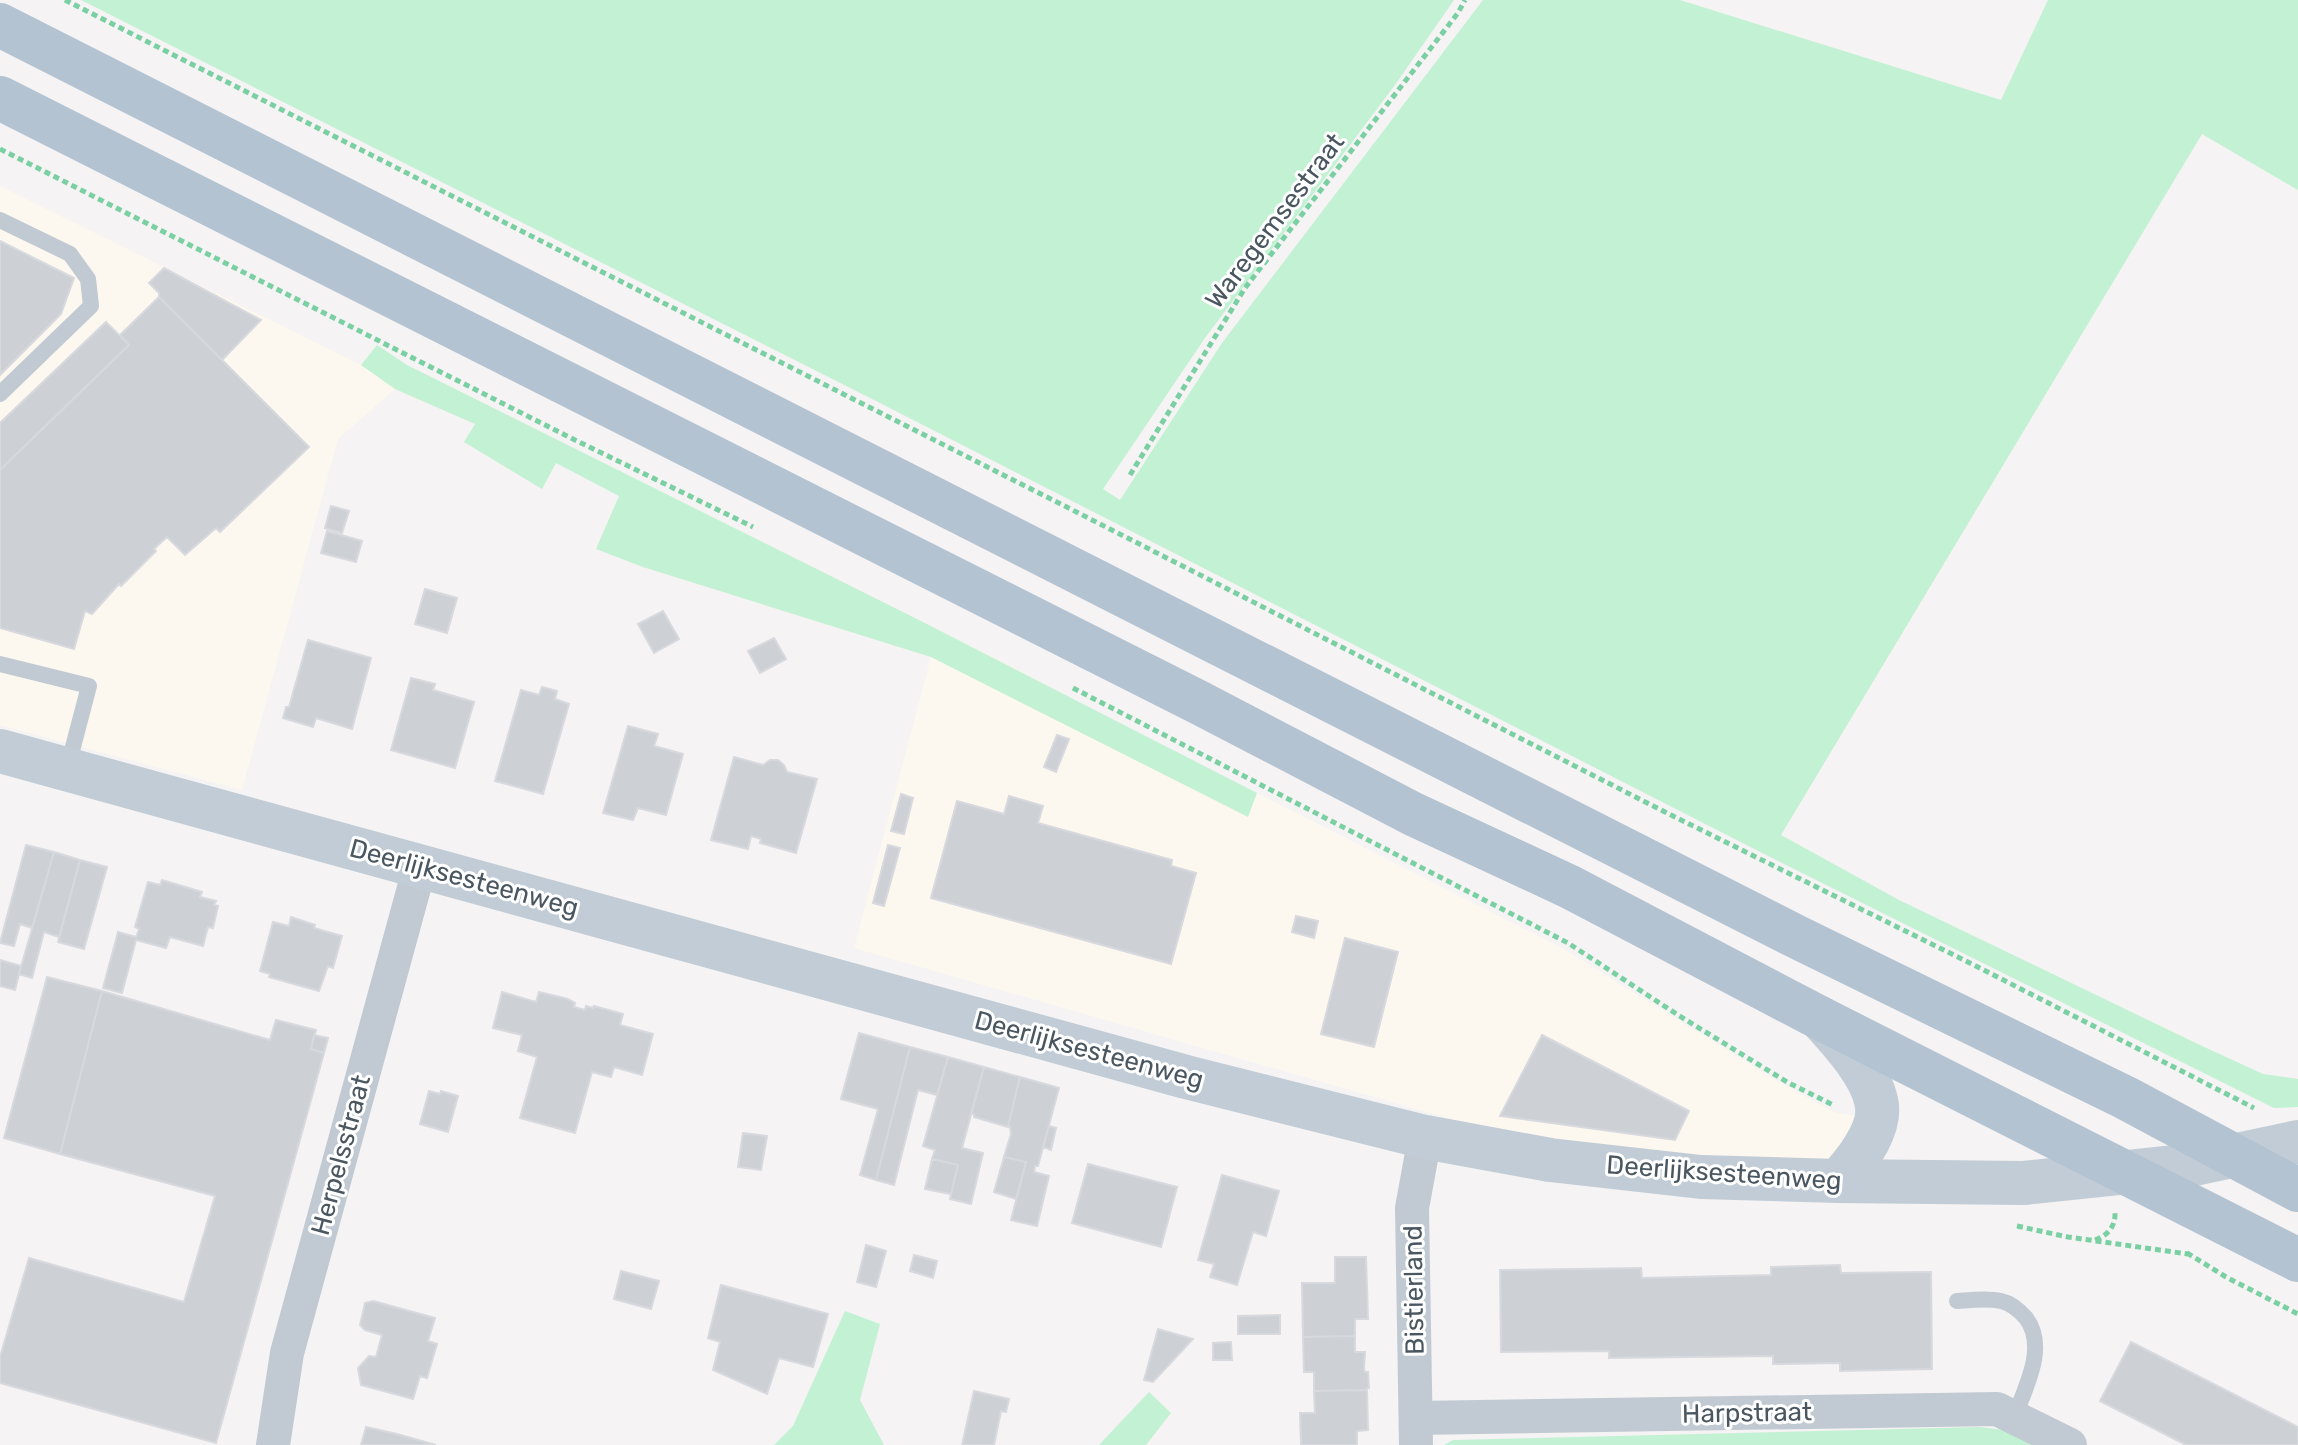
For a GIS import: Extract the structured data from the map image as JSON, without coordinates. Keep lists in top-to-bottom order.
{
  "streets": {
    "main road": ["Deerlijksesteenweg"],
    "street": ["Herpelsstraat", "Bistierland", "Harpstraat"],
    "path": ["Waregemsestraat"]
  },
  "crossings": [
    ["Deerlijksesteenweg", "Herpelsstraat"],
    ["Deerlijksesteenweg", "Bistierland"],
    ["Bistierland", "Harpstraat"]
  ]
}
